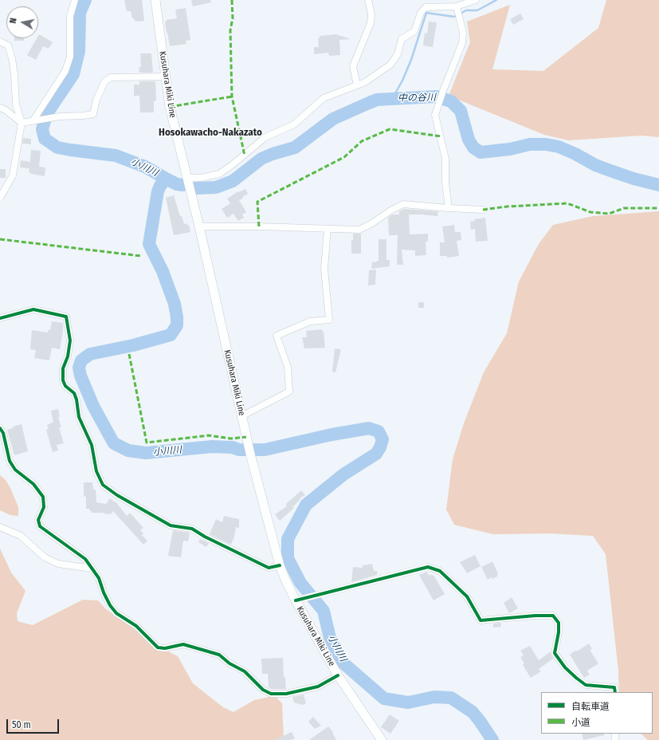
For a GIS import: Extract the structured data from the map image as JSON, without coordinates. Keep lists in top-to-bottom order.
{
  "streets": {
    "main road": ["Kusuhara Miki Line"]
  },
  "districts": ["Hosokawacho-Nakazato"],
  "water": ["中の谷川", "小川川"],
  "legend": ["自転車道", "小道"],
  "scale_bar": "50 m",
  "north": "left"
}
